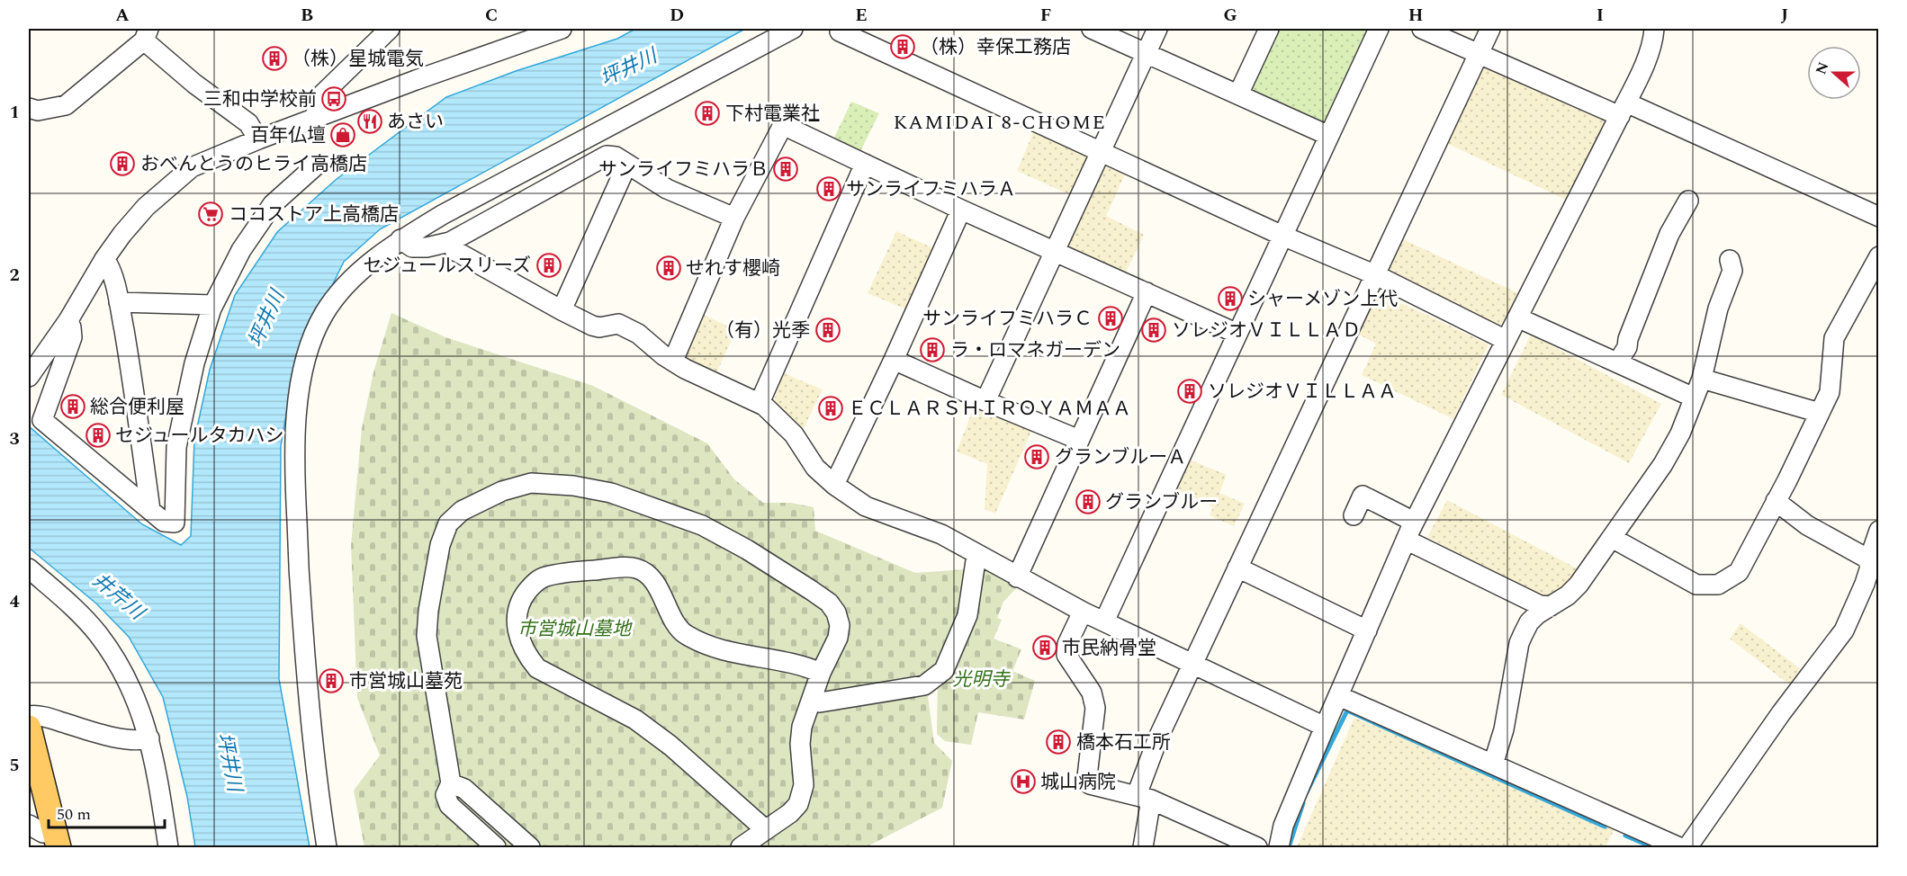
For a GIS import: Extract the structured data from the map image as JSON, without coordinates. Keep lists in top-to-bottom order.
{
  "districts": ["KAMIDAI 8-CHOME"],
  "water": ["坪井川", "井芹川"],
  "parks": ["市営城山墓地", "光明寺"],
  "places": {
    "building": [
      "（株）幸保工務店",
      "（株）星城電気",
      "下村電業社",
      "おべんとうのヒライ高橋店",
      "サンライフミハラＢ",
      "サンライフミハラＡ",
      "セジュールスリーズ",
      "せれす櫻崎",
      "シャーメゾン上代",
      "サンライフミハラＣ",
      "（有）光季",
      "ソレジオＶＩＬＬＡＤ",
      "ラ・ロマネガーデン",
      "ソレジオＶＩＬＬＡＡ",
      "総合便利屋",
      "ＥＣＬＡＲＳＨＩＲＯＹＡＭＡＡ",
      "セジュールタカハシ",
      "グランブルーＡ",
      "グランブルー",
      "市民納骨堂",
      "市営城山墓苑",
      "橋本石工所"
    ],
    "bus stop": ["三和中学校前"],
    "restaurant": ["あさい"],
    "shop": ["百年仏壇"],
    "supermarket": ["ココストア上高橋店"],
    "hospital": ["城山病院"]
  },
  "scale_bar": "50 m",
  "north": "left",
  "grid": {
    "columns": [
      "A",
      "B",
      "C",
      "D",
      "E",
      "F",
      "G",
      "H",
      "I",
      "J"
    ],
    "rows": [
      "1",
      "2",
      "3",
      "4",
      "5"
    ]
  }
}
